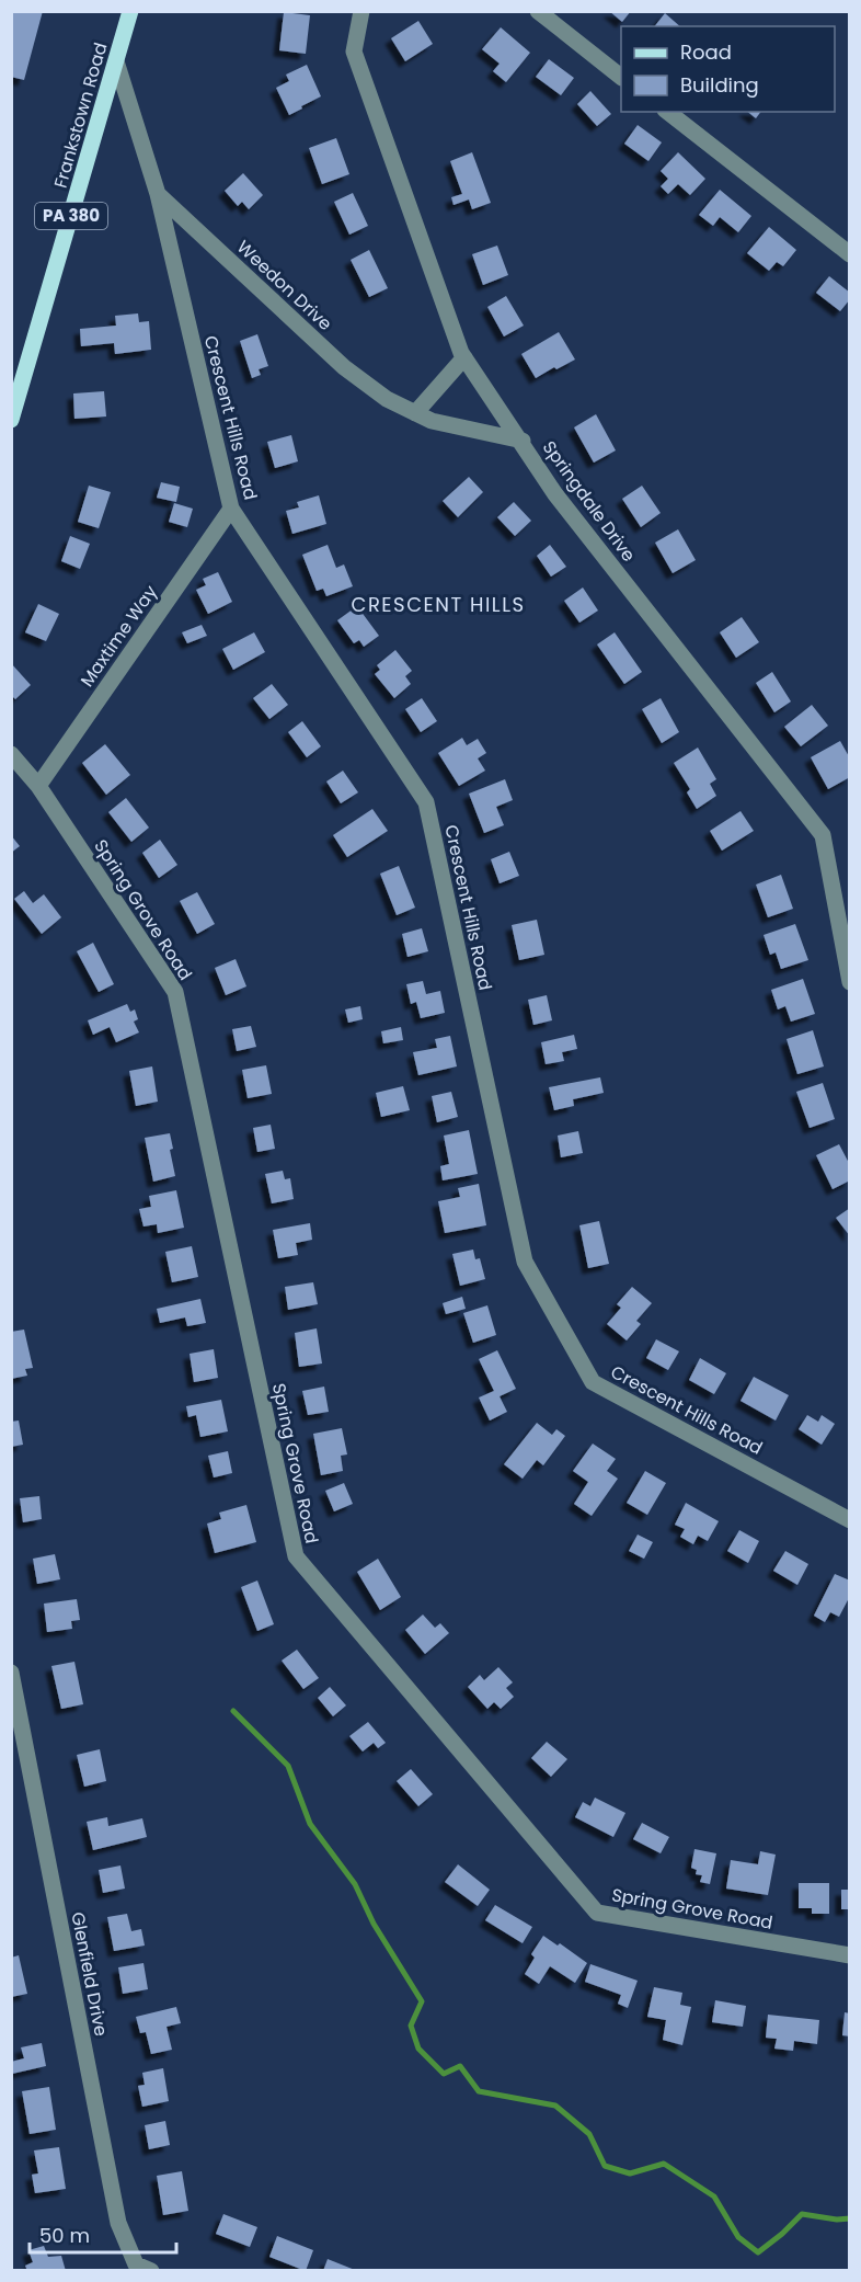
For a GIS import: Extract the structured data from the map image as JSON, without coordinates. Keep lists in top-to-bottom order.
{
  "streets": {
    "main road": ["Frankstown Road", "PA 380"],
    "street": [
      "Weedon Drive",
      "Crescent Hills Road",
      "Springdale Drive",
      "Maxtime Way",
      "Spring Grove Road",
      "Glenfield Drive"
    ]
  },
  "crossings": [
    ["Frankstown Road", "Weedon Drive"],
    ["Weedon Drive", "Crescent Hills Road"],
    ["Weedon Drive", "Springdale Drive"],
    ["Crescent Hills Road", "Maxtime Way"],
    ["Maxtime Way", "Spring Grove Road"]
  ],
  "districts": ["CRESCENT HILLS"],
  "legend": ["Road", "Building"],
  "scale_bar": "50 m"
}
